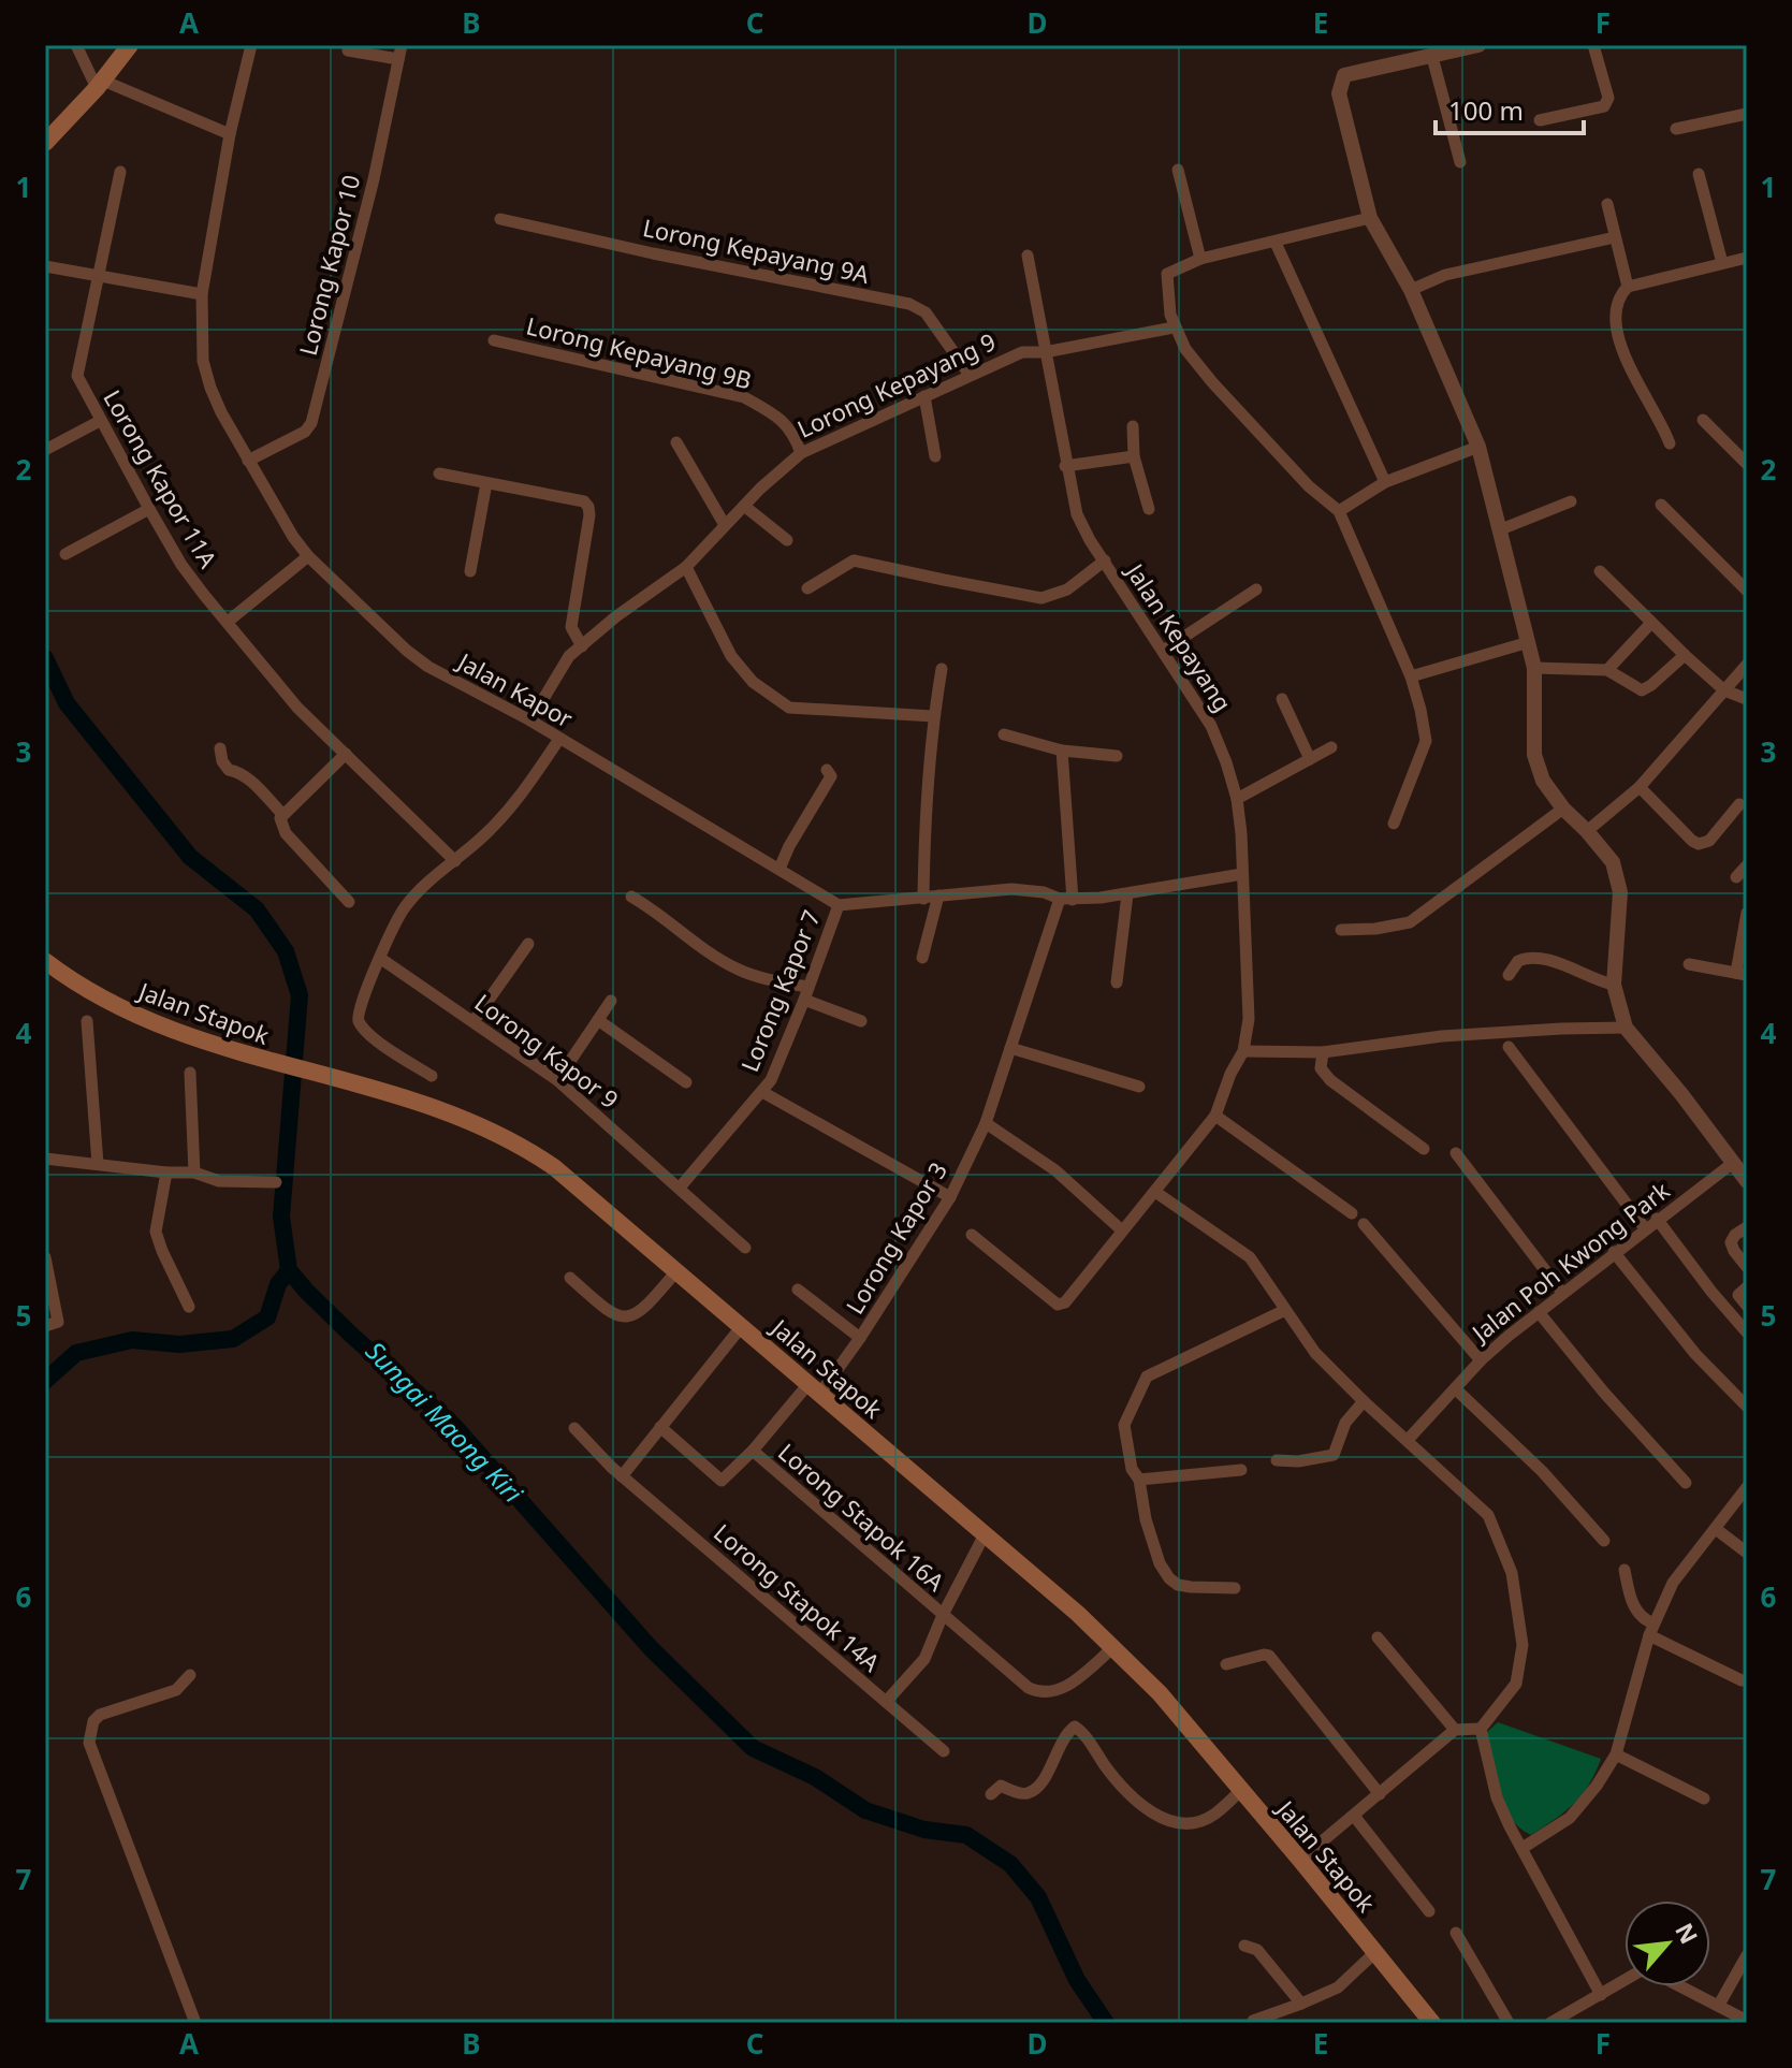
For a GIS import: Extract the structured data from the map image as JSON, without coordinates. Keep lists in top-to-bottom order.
{
  "streets": {
    "main road": ["Jalan Stapok"],
    "street": [
      "Lorong Kepayang 9A",
      "Lorong Kapor 10",
      "Lorong Kepayang 9B",
      "Lorong Kepayang 9",
      "Lorong Kapor 11A",
      "Jalan Kepayang",
      "Jalan Kapor",
      "Lorong Kapor 7",
      "Lorong Kapor 9",
      "Lorong Kapor 3",
      "Jalan Poh Kwong Park",
      "Lorong Stapok 16A",
      "Lorong Stapok 14A"
    ]
  },
  "crossings": [
    ["Lorong Kepayang 9A", "Lorong Kepayang 9"],
    ["Lorong Kapor 10", "Jalan Kapor"],
    ["Lorong Kepayang 9B", "Lorong Kepayang 9"],
    ["Lorong Kepayang 9", "Jalan Kepayang"],
    ["Lorong Kepayang 9", "Jalan Kapor"],
    ["Jalan Kapor", "Lorong Kapor 7"],
    ["Lorong Kapor 7", "Lorong Kapor 9"],
    ["Jalan Stapok", "Lorong Kapor 3"],
    ["Jalan Stapok", "Lorong Stapok 16A"],
    ["Lorong Kapor 3", "Lorong Stapok 16A"]
  ],
  "water": ["Sungai Maong Kiri"],
  "scale_bar": "100 m",
  "north": "top right",
  "grid": {
    "columns": [
      "A",
      "B",
      "C",
      "D",
      "E",
      "F"
    ],
    "rows": [
      "1",
      "2",
      "3",
      "4",
      "5",
      "6",
      "7"
    ]
  }
}
